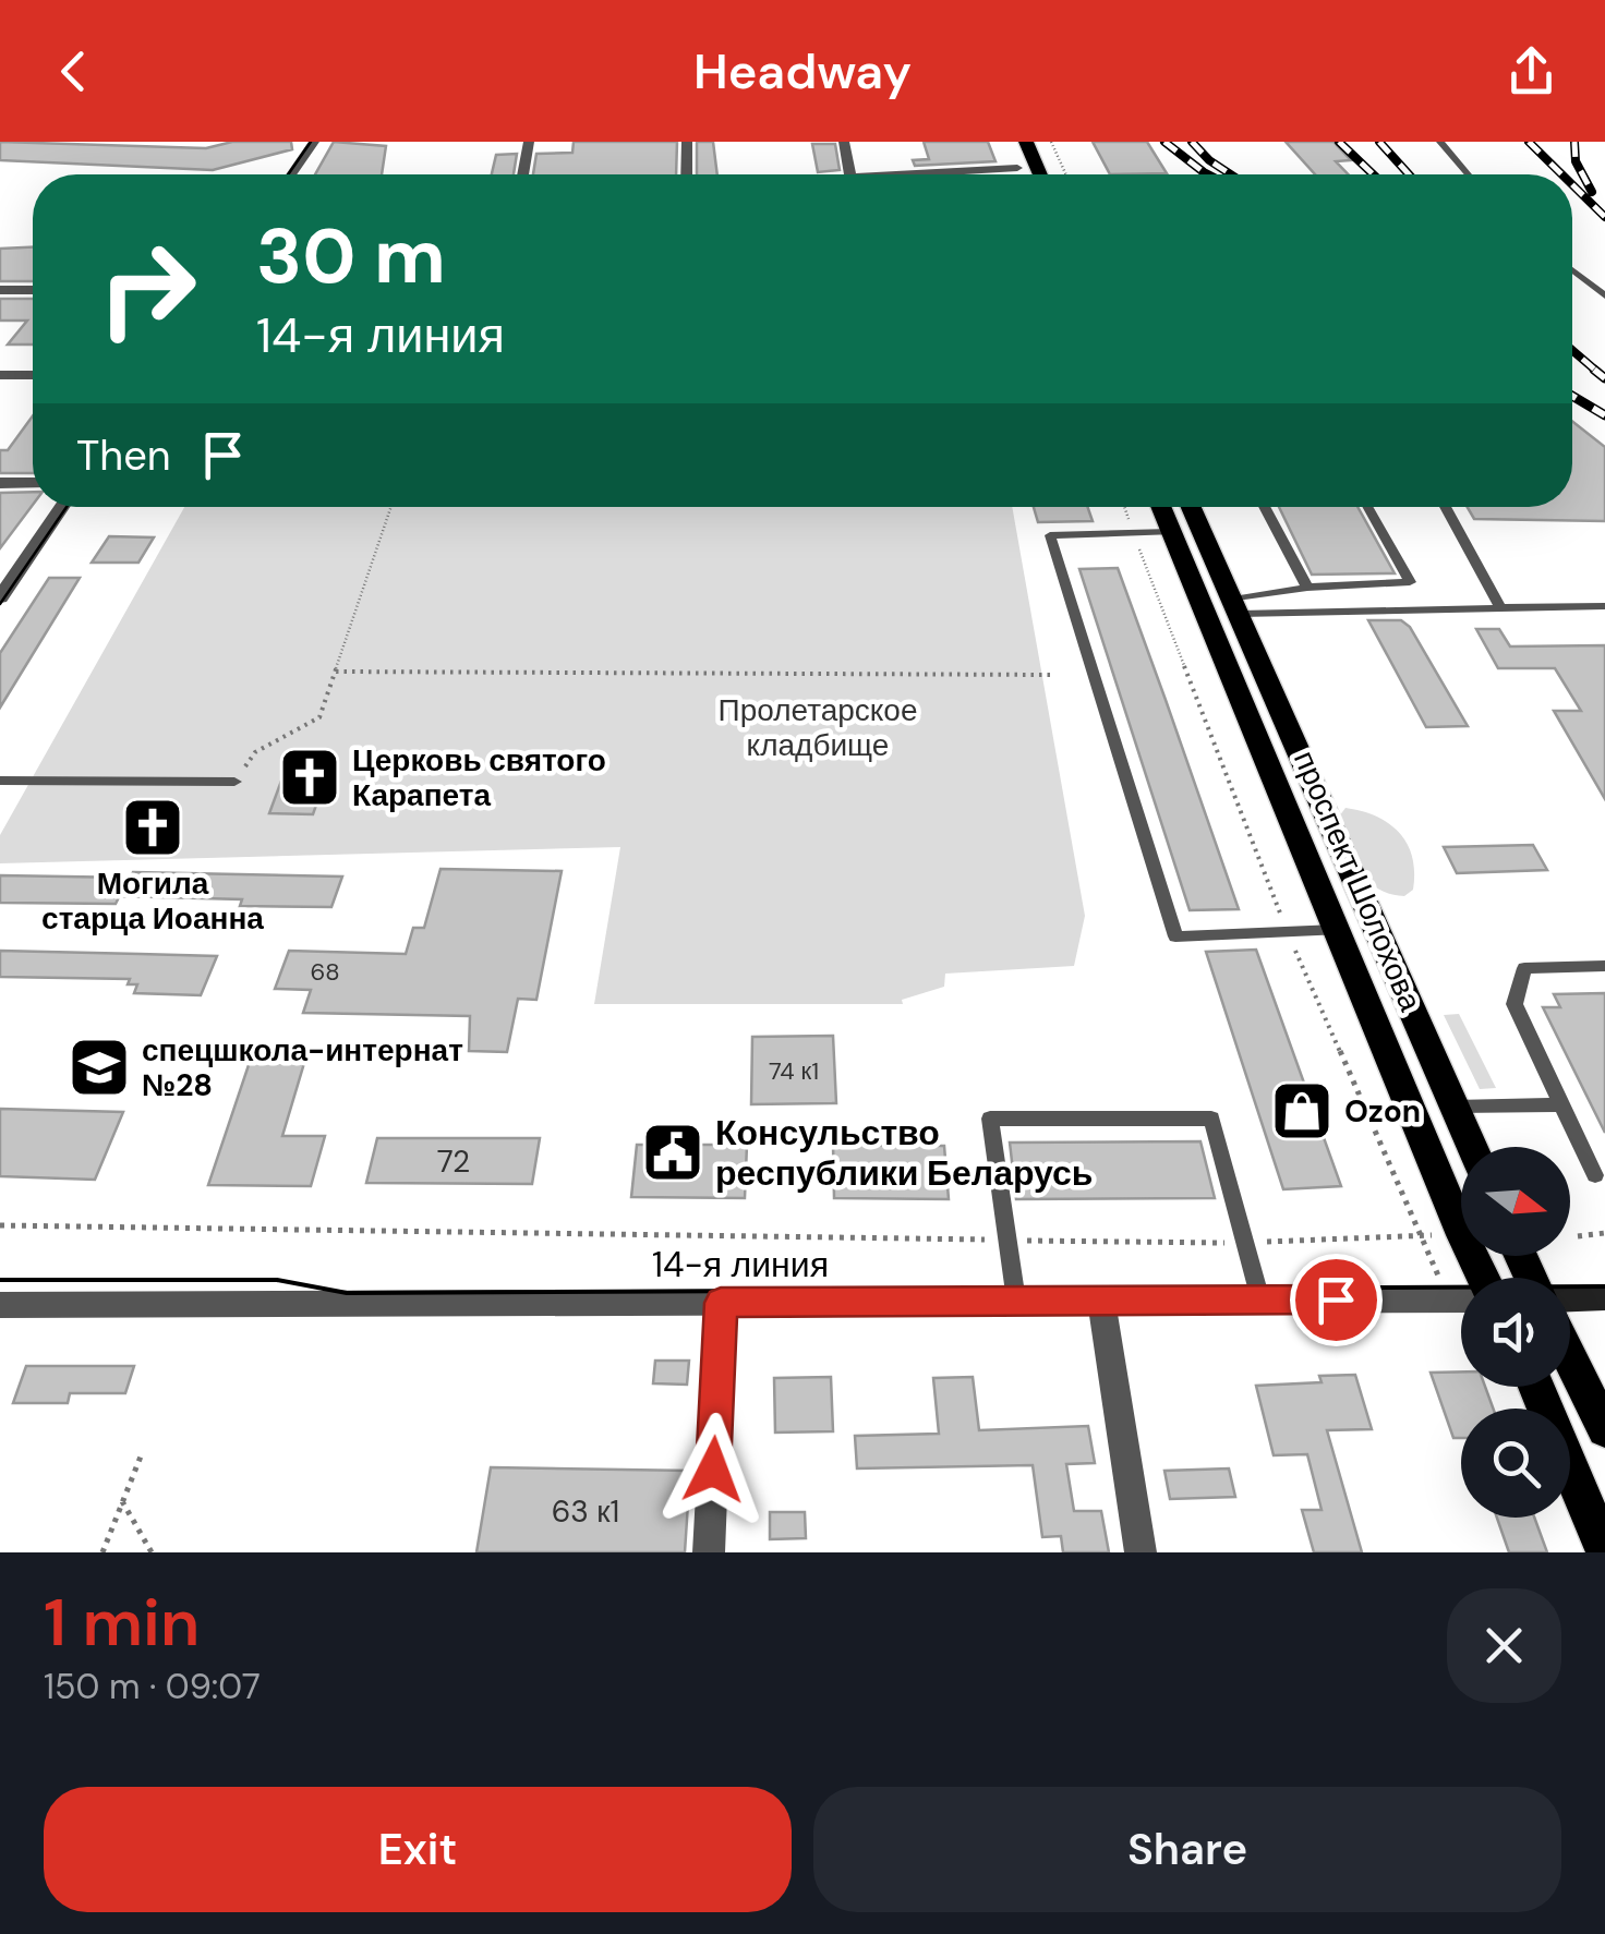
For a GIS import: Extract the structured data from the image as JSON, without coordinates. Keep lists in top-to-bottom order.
{
  "streets": {
    "main road": ["проспект Шолохова"],
    "street": ["14-я линия"]
  },
  "parks": ["Пролетарское кладбище"],
  "places": {
    "church": ["Церковь святого Карапета", "Могила старца Иоанна"],
    "school or university": ["спецшкола-интернат №28"],
    "shop": ["Ozon"],
    "public building": ["Консульство республики Беларусь"]
  },
  "house_numbers": [
    "68",
    "74 к1",
    "72",
    "63 к1"
  ],
  "north": "right",
  "page": {
    "header": "Headway",
    "turn": ["30 m", "14-я линия"],
    "then": "Then",
    "heading": ["1 min", "150 m · 09:07"],
    "buttons": ["Exit", "Share"]
  }
}
